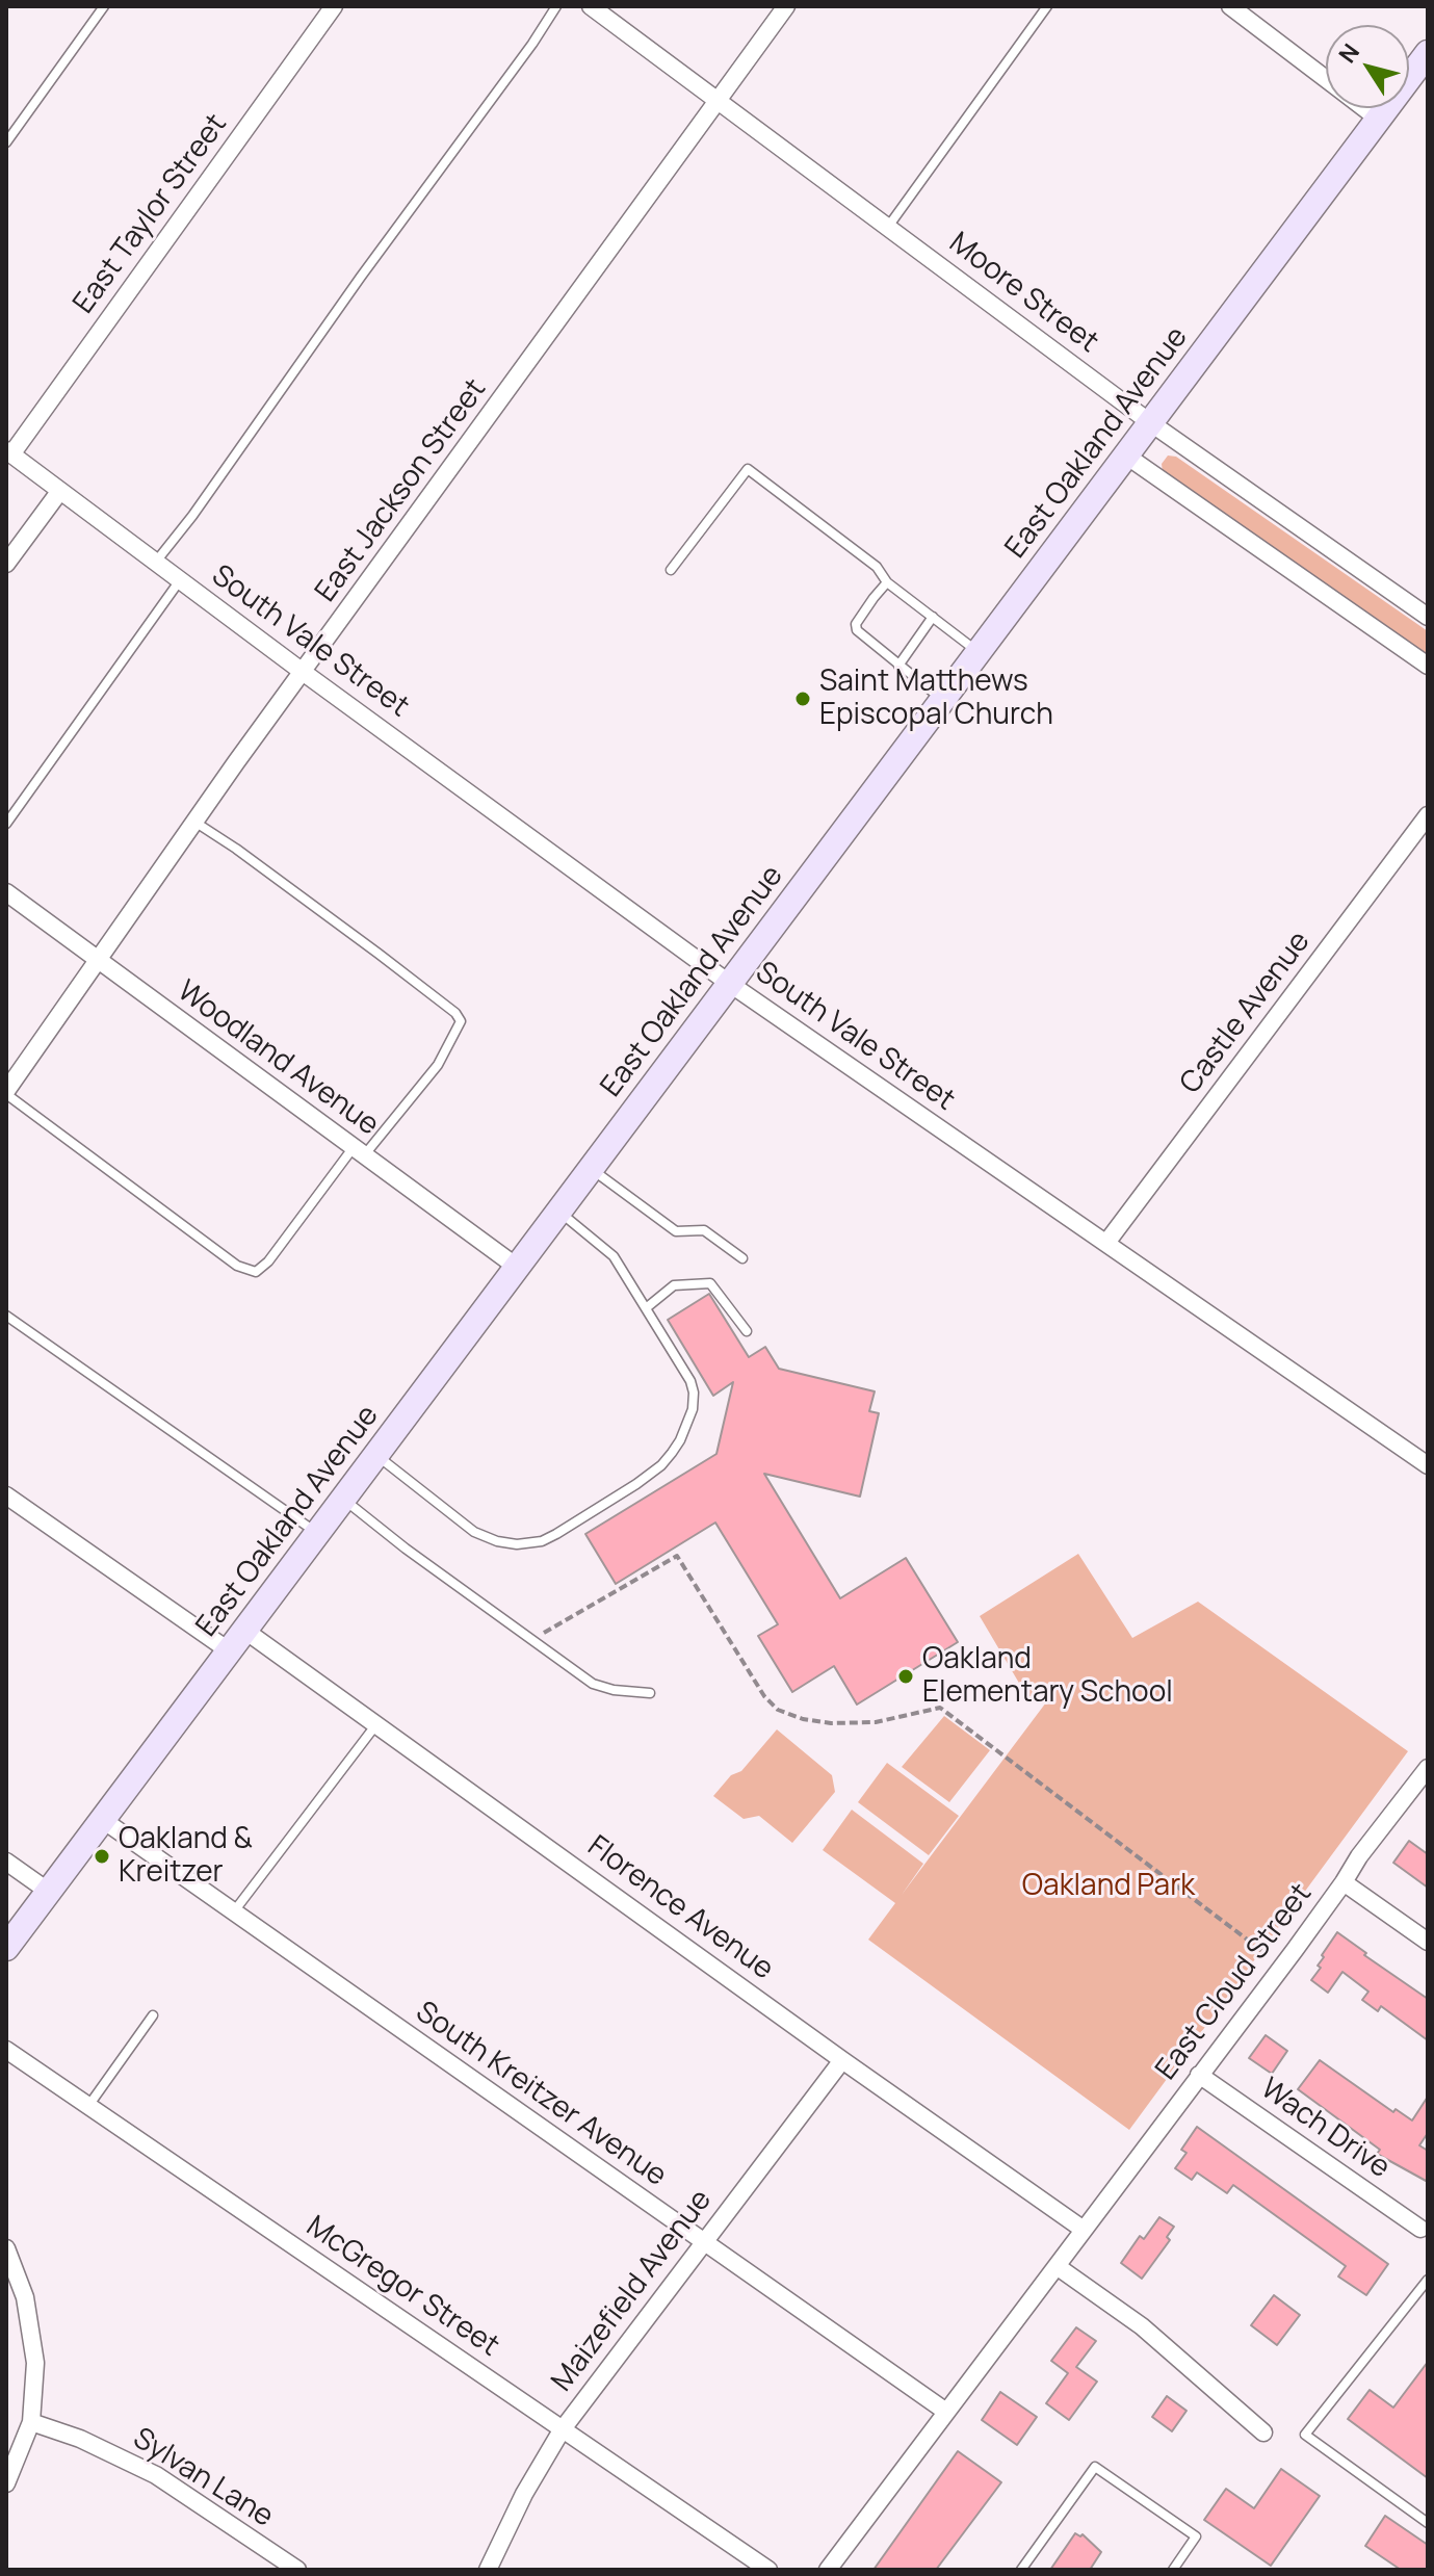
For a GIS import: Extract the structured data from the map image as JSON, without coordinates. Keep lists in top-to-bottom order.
{
  "streets": {
    "main road": ["East Oakland Avenue"],
    "street": [
      "East Taylor Street",
      "Moore Street",
      "East Jackson Street",
      "South Vale Street",
      "Castle Avenue",
      "Woodland Avenue",
      "Florence Avenue",
      "East Cloud Street",
      "South Kreitzer Avenue",
      "Wach Drive",
      "McGregor Street",
      "Maizefield Avenue",
      "Sylvan Lane"
    ]
  },
  "crossings": [
    ["East Taylor Street", "South Vale Street"],
    ["Moore Street", "East Oakland Avenue"],
    ["Moore Street", "East Jackson Street"],
    ["East Oakland Avenue", "South Vale Street"],
    ["East Oakland Avenue", "Woodland Avenue"],
    ["East Oakland Avenue", "Florence Avenue"],
    ["East Oakland Avenue", "South Kreitzer Avenue"],
    ["East Jackson Street", "South Vale Street"],
    ["East Jackson Street", "Woodland Avenue"],
    ["South Vale Street", "Castle Avenue"],
    ["Florence Avenue", "East Cloud Street"],
    ["Florence Avenue", "Maizefield Avenue"],
    ["East Cloud Street", "Wach Drive"],
    ["South Kreitzer Avenue", "Maizefield Avenue"],
    ["McGregor Street", "Maizefield Avenue"]
  ],
  "parks": ["Oakland Park"],
  "places": ["Saint Matthews Episcopal Church", "Oakland Elementary School", "Oakland & Kreitzer"],
  "north": "top left"
}
